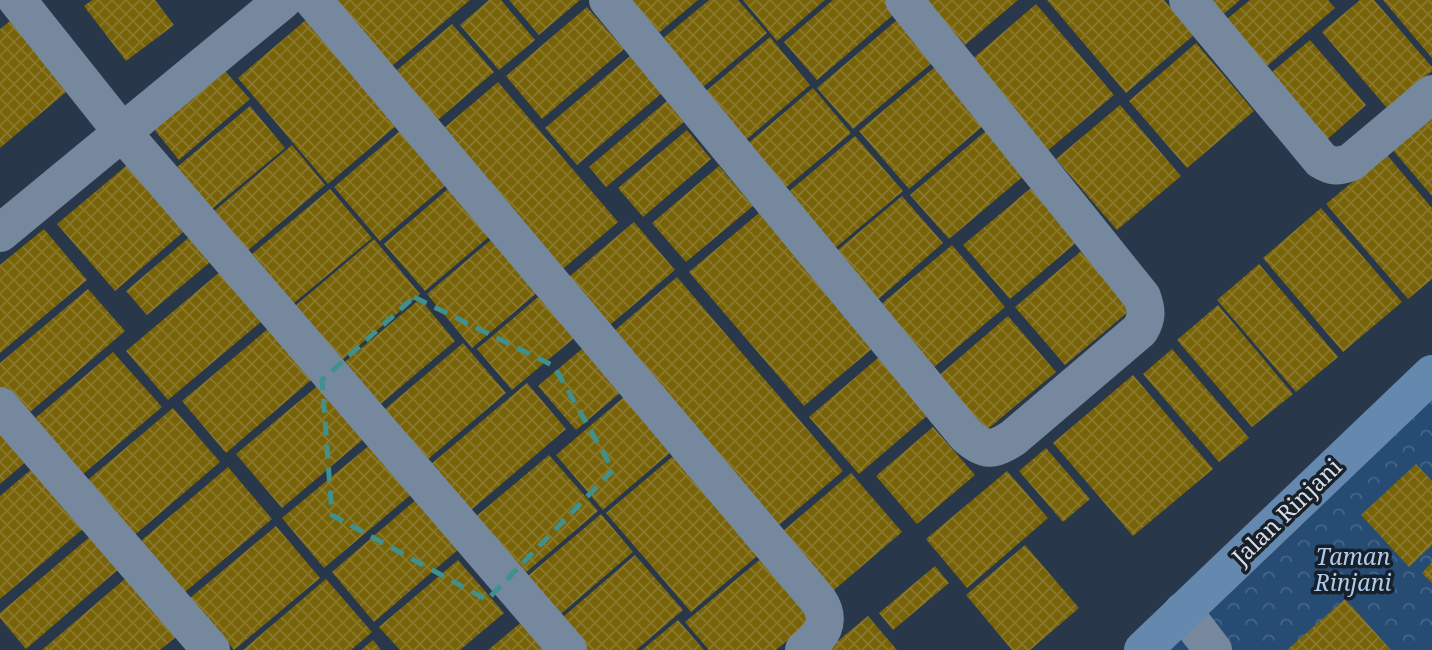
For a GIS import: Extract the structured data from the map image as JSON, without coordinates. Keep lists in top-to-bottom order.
{
  "streets": {
    "street": ["Jalan Rinjani"]
  },
  "parks": ["Taman Rinjani"]
}
